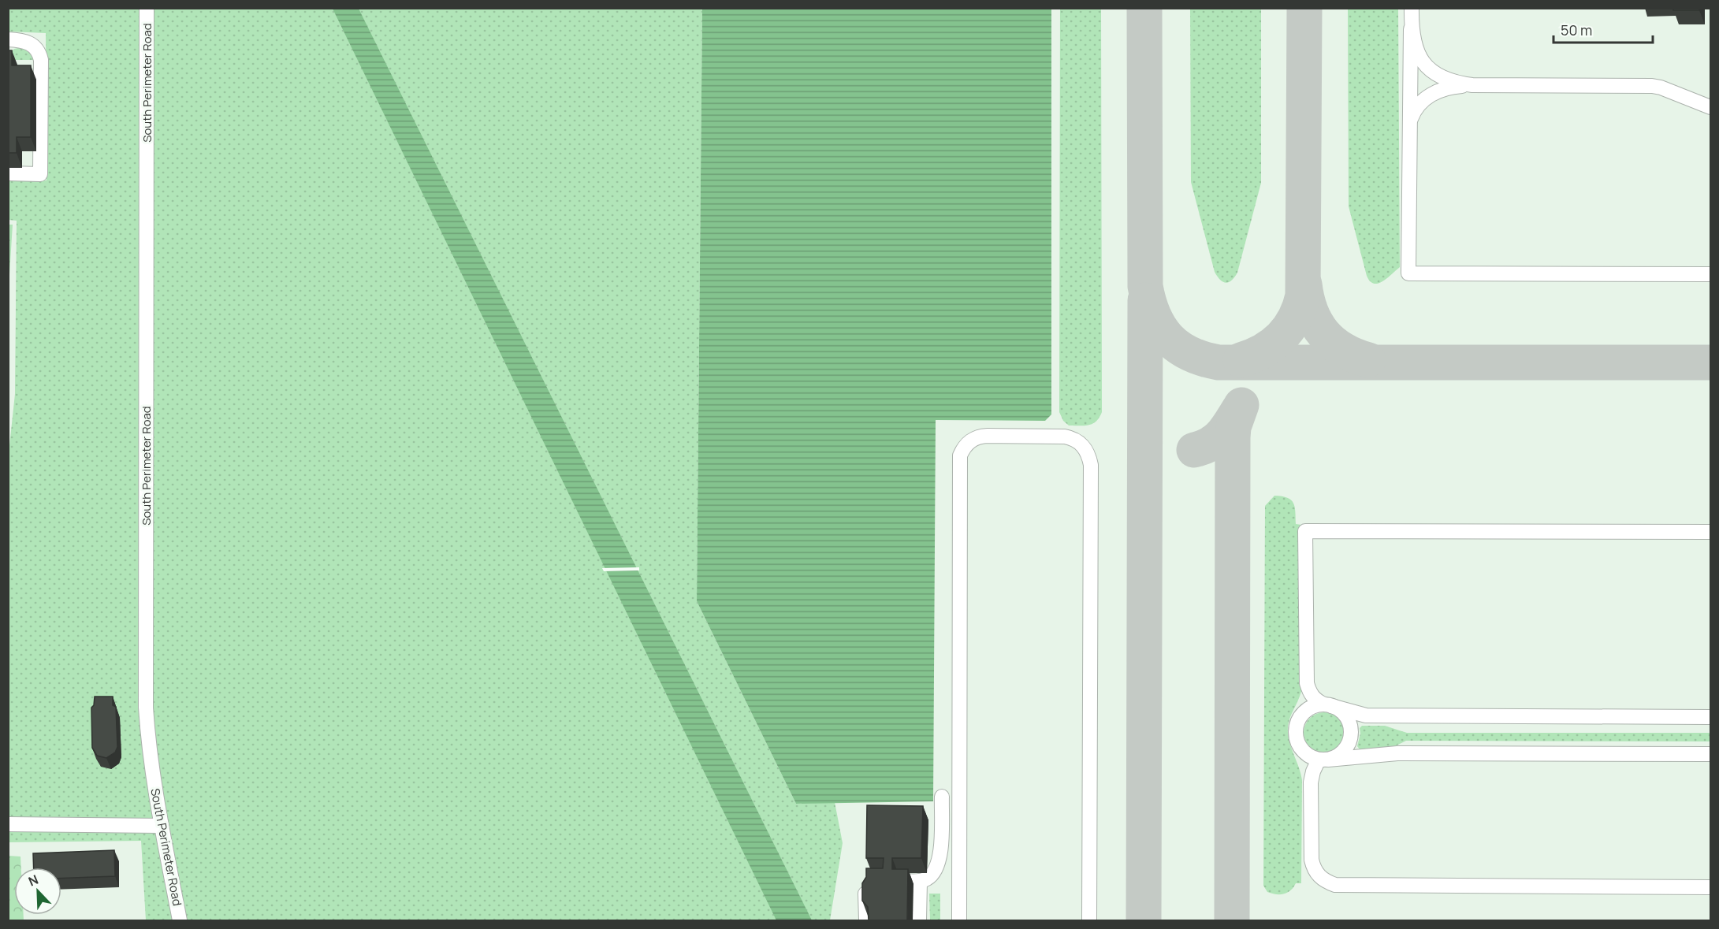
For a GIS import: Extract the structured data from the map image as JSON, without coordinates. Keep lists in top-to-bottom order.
{
  "streets": {
    "lane": ["South Perimeter Road"]
  },
  "scale_bar": "50 m",
  "north": "top left"
}
